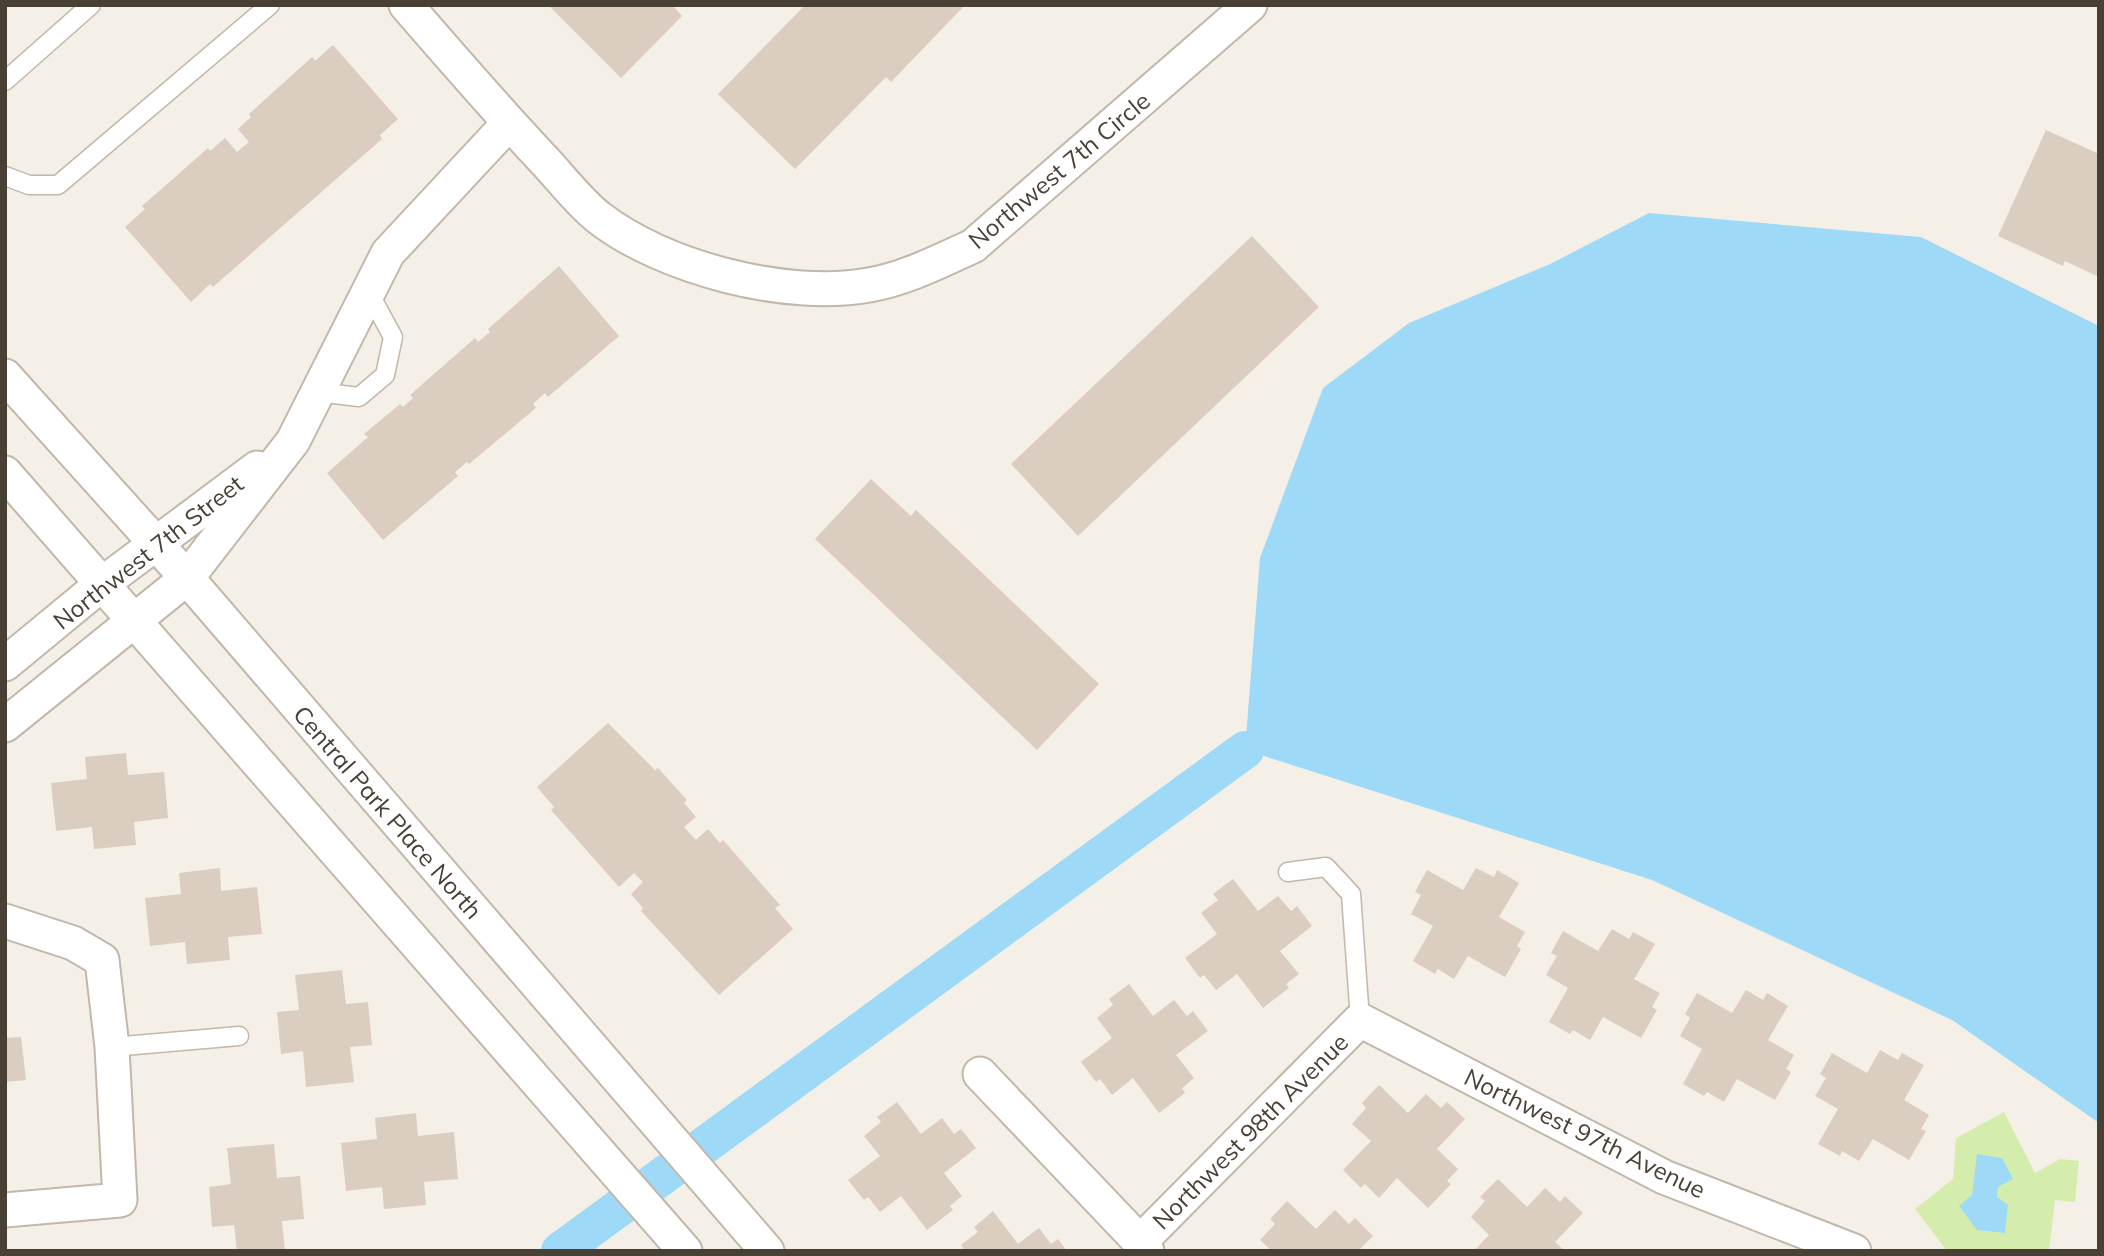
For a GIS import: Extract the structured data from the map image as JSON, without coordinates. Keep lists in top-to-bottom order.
{
  "streets": {
    "street": [
      "Northwest 7th Circle",
      "Northwest 7th Street",
      "Central Park Place North",
      "Northwest 98th Avenue",
      "Northwest 97th Avenue"
    ]
  },
  "crossings": [
    ["Northwest 7th Circle", "Northwest 7th Street"],
    ["Northwest 7th Street", "Central Park Place North"],
    ["Northwest 98th Avenue", "Northwest 97th Avenue"]
  ]
}
